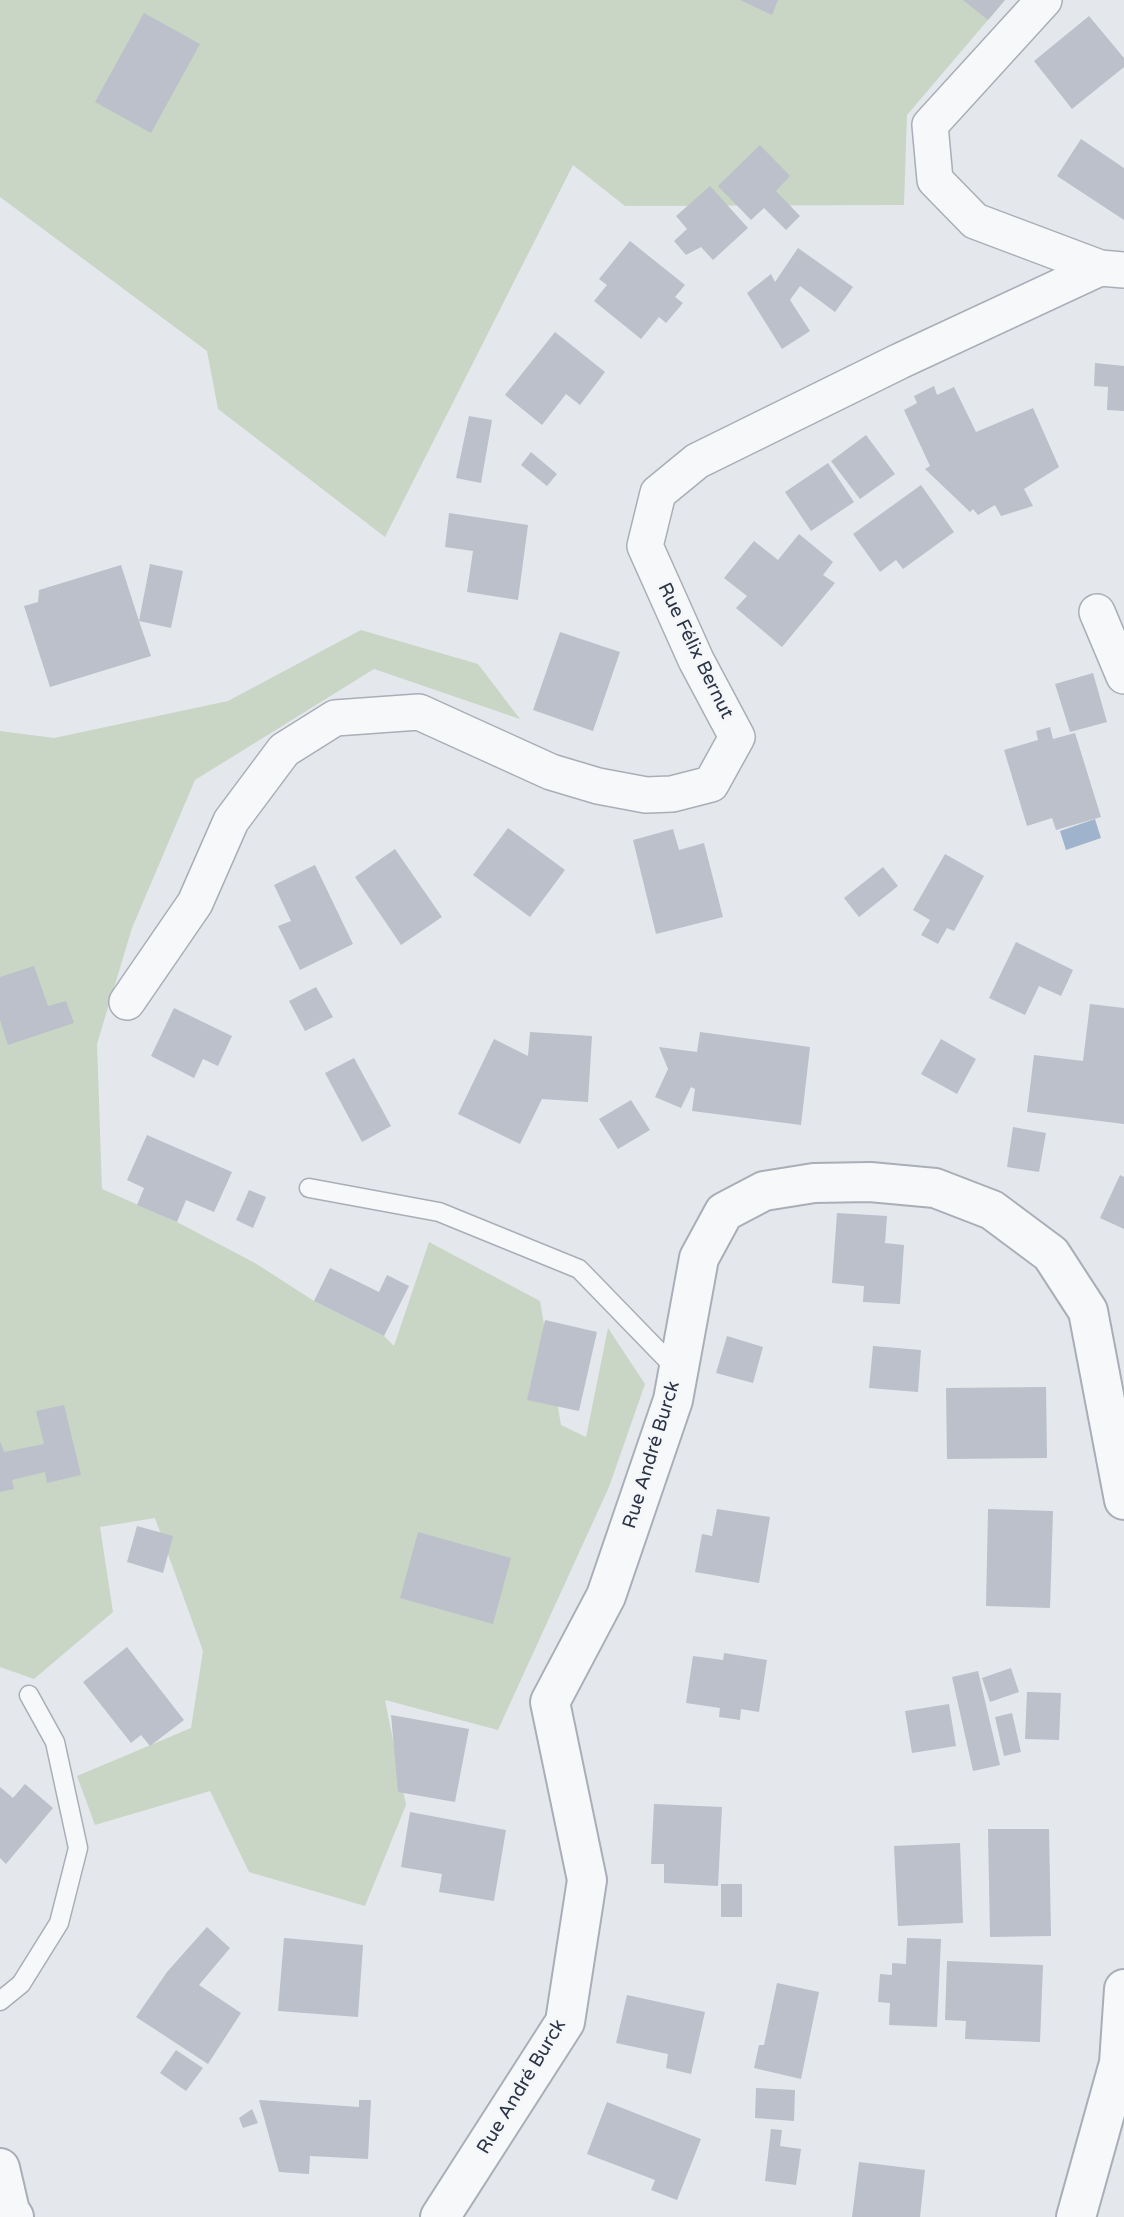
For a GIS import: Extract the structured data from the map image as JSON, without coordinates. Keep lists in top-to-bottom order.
{
  "streets": {
    "street": ["Rue Félix Bernut", "Rue André Burck"]
  }
}
